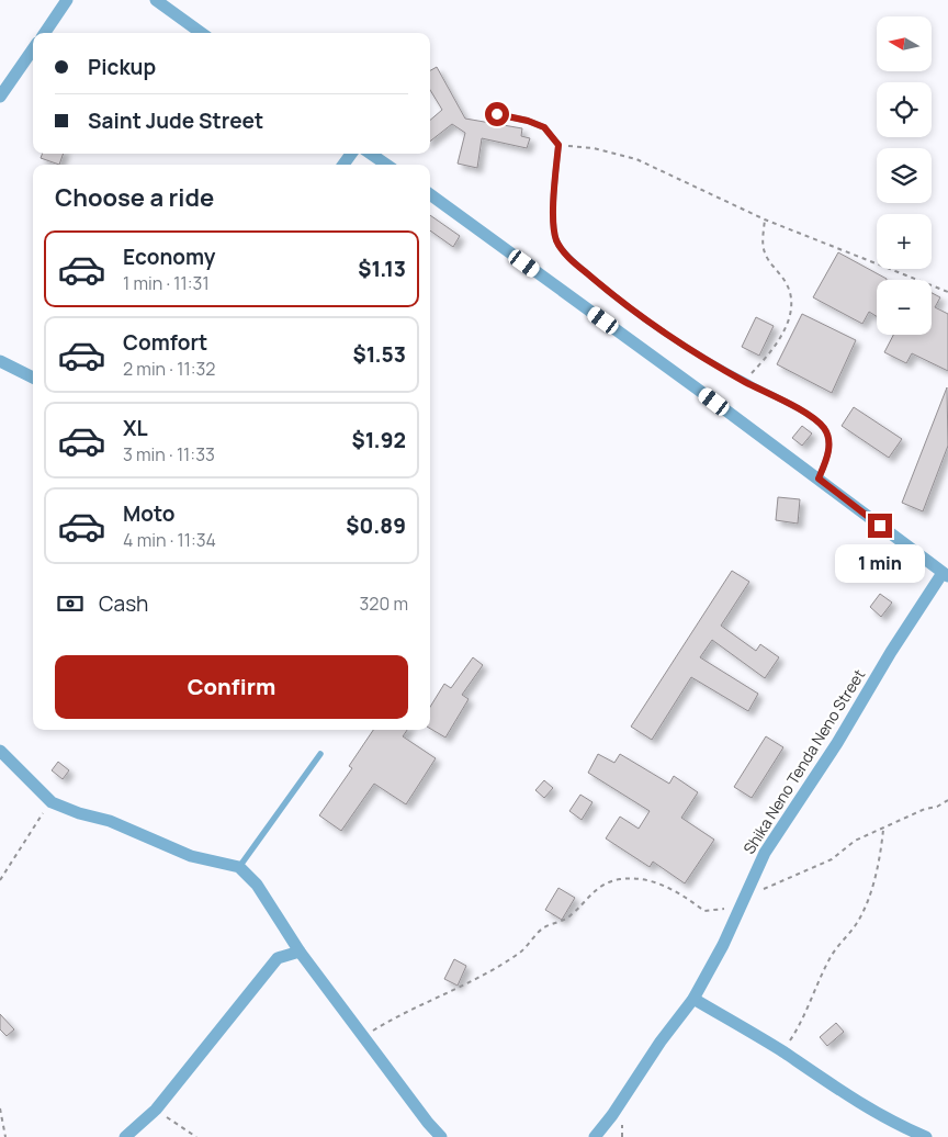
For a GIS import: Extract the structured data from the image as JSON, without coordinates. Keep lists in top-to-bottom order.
{
  "streets": {
    "street": ["Shika Neno Tenda Neno Street"]
  },
  "north": "left",
  "page": {
    "map_buttons": ["+", "−"],
    "banner": ["Pickup", "Saint Jude Street"],
    "heading": "Choose a ride",
    "list": [
      {
        "name": "Economy",
        "note": "1 min · 11:31",
        "value": "$1.13"
      },
      {
        "name": "Comfort",
        "note": "2 min · 11:32",
        "value": "$1.53"
      },
      {
        "name": "XL",
        "note": "3 min · 11:33",
        "value": "$1.92"
      },
      {
        "name": "Moto",
        "note": "4 min · 11:34",
        "value": "$0.89"
      }
    ],
    "bubble": "1 min",
    "pay": ["Cash", "320 m"],
    "buttons": "Confirm"
  }
}
